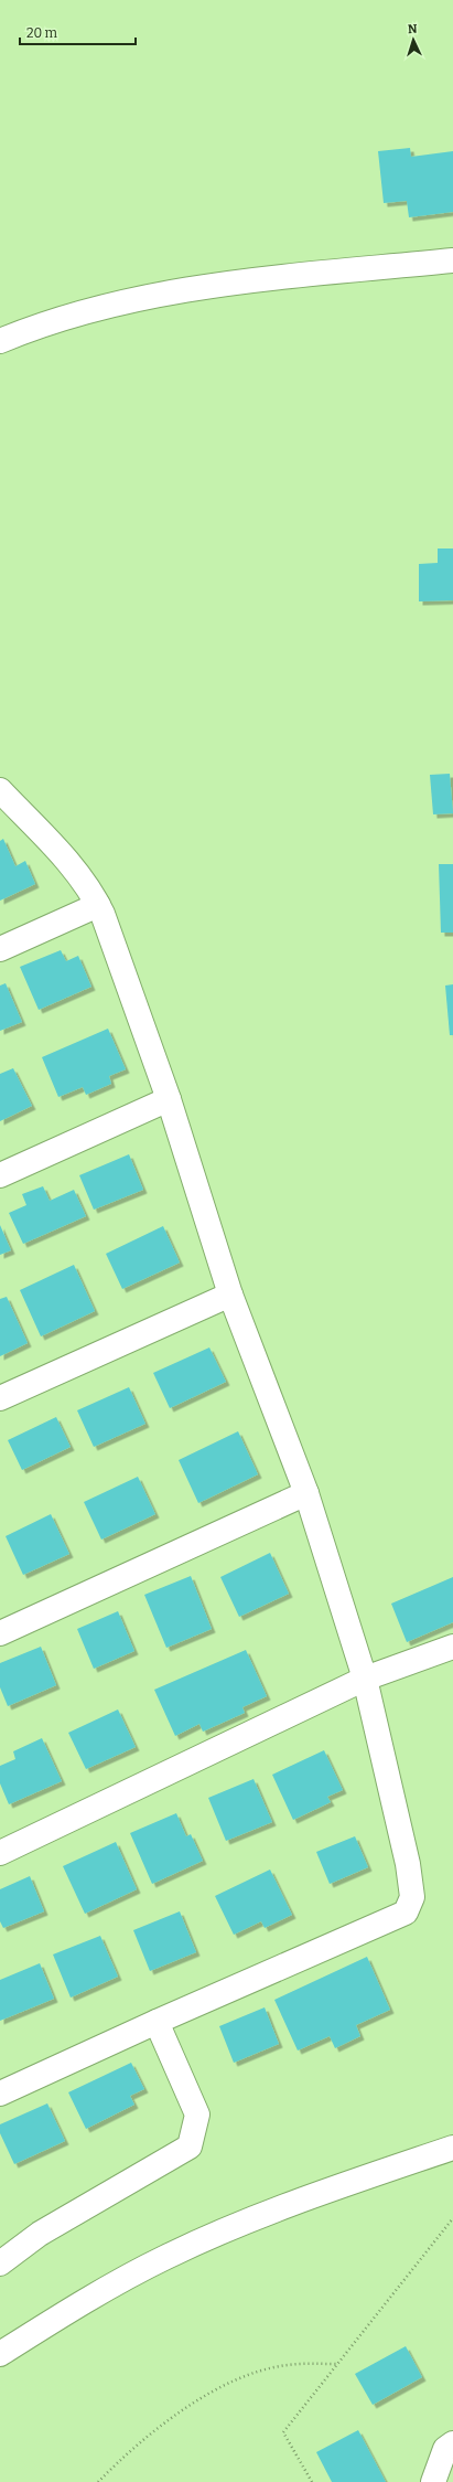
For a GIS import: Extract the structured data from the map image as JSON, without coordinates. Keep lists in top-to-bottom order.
{
  "scale_bar": "20 m",
  "north": "top"
}
